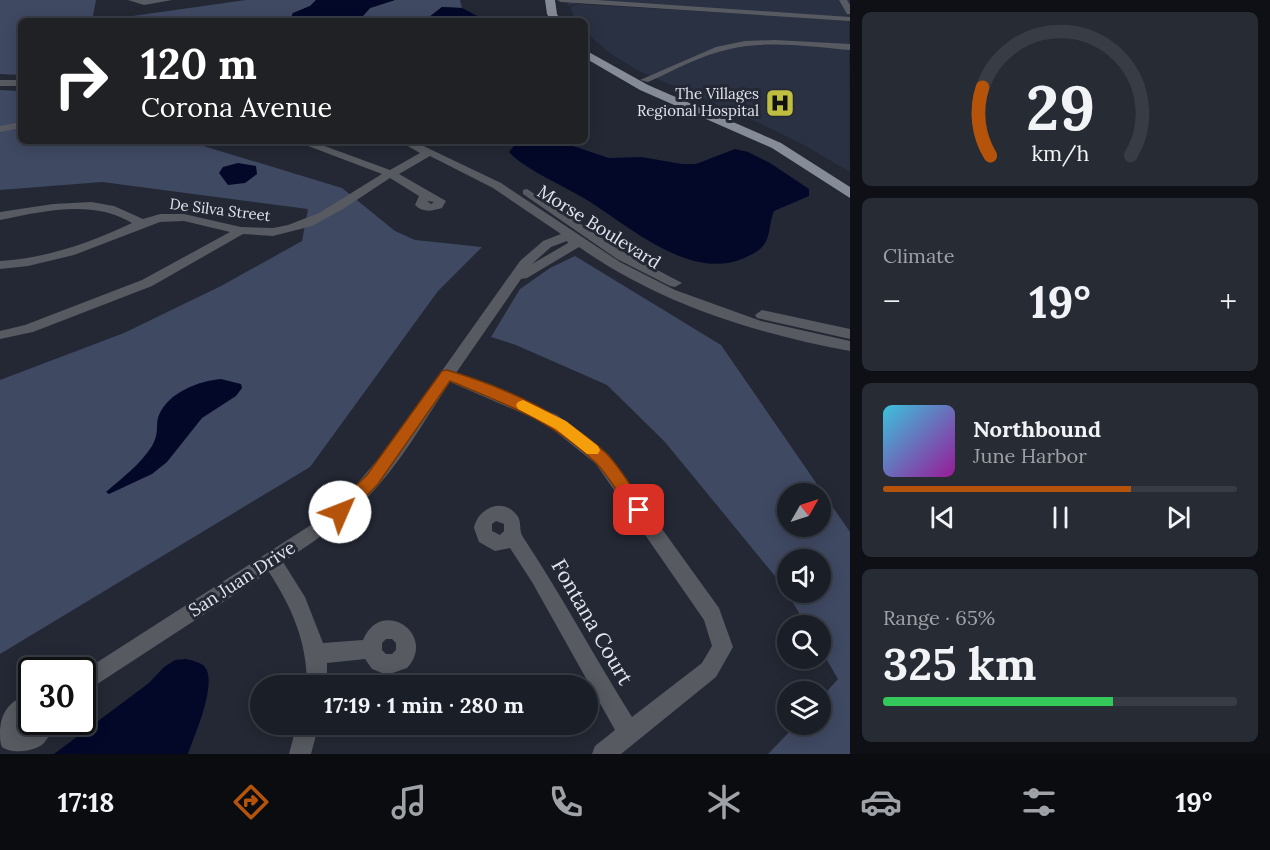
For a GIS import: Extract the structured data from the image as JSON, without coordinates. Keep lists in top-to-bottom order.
{
  "streets": {
    "street": [
      "De Silva Street",
      "Morse Boulevard",
      "San Juan Drive",
      "Fontana Court"
    ]
  },
  "crossings": [
    ["De Silva Street", "Morse Boulevard"],
    ["Morse Boulevard", "San Juan Drive"]
  ],
  "places": {
    "hospital": ["The Villages Regional Hospital"]
  },
  "north": "top right",
  "page": {
    "turn": ["120 m", "Corona Avenue"],
    "tile": [
      "Climate",
      ["Range · 65%", "325 km"]
    ],
    "heat": ["−", "19°", "+"],
    "song": ["Northbound", "June Harbor"],
    "limit": "30",
    "trip": "17:19 · 1 min · 280 m",
    "tabs": ["17:18", "19°"],
    "gauge": ["29", "km/h"]
  }
}
